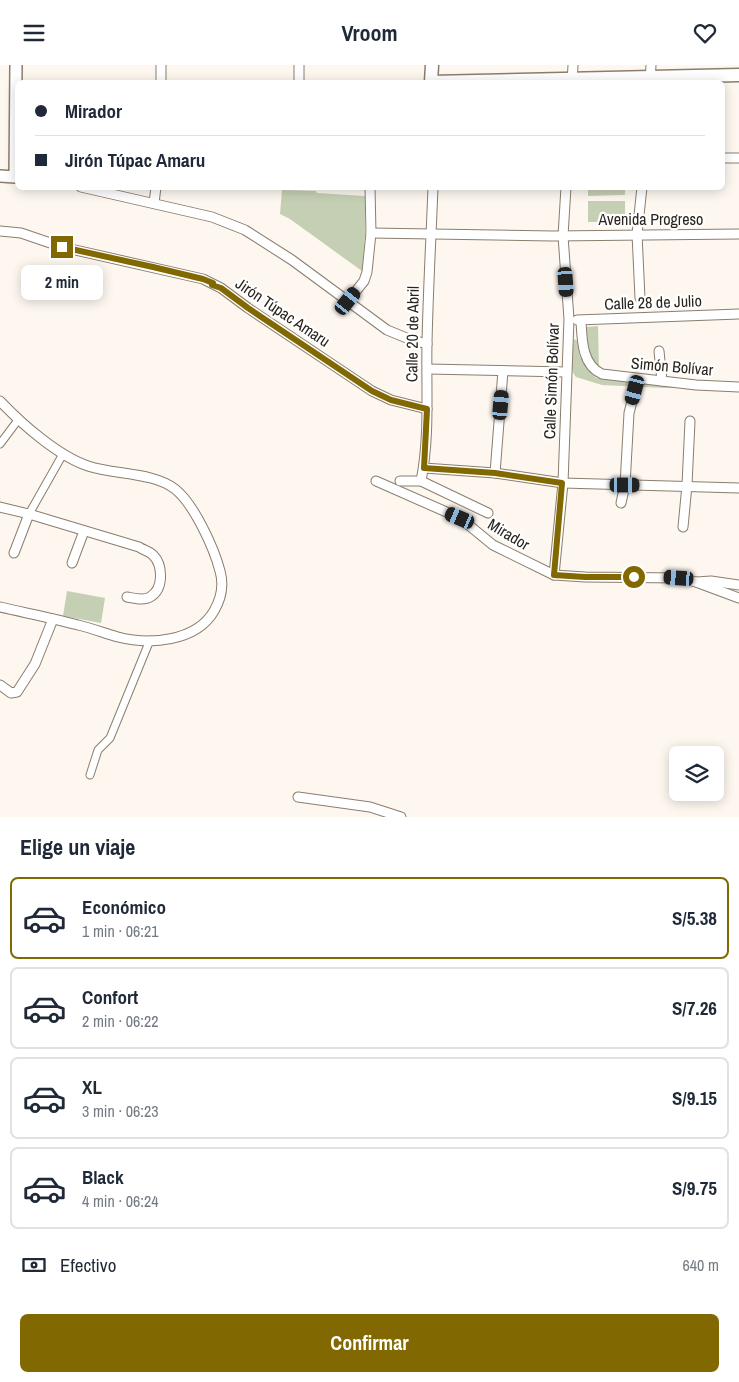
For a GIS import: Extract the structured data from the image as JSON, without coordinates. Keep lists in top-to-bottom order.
{
  "streets": {
    "street": [
      "Avenida Progreso",
      "Calle 28 de Julio",
      "Jirón Túpac Amaru",
      "Calle 20 de Abril",
      "Simón Bolívar",
      "Calle Simón Bolívar",
      "Mirador"
    ]
  },
  "crossings": [
    ["Avenida Progreso", "Calle 20 de Abril"],
    ["Avenida Progreso", "Calle Simón Bolívar"],
    ["Calle 28 de Julio", "Simón Bolívar"],
    ["Calle 28 de Julio", "Calle Simón Bolívar"],
    ["Jirón Túpac Amaru", "Calle 20 de Abril"],
    ["Calle Simón Bolívar", "Mirador"]
  ],
  "page": {
    "header": "Vroom",
    "banner": ["Mirador", "Jirón Túpac Amaru"],
    "bubble": "2 min",
    "heading": "Elige un viaje",
    "list": [
      {
        "name": "Económico",
        "note": "1 min · 06:21",
        "value": "S/5.38"
      },
      {
        "name": "Confort",
        "note": "2 min · 06:22",
        "value": "S/7.26"
      },
      {
        "name": "XL",
        "note": "3 min · 06:23",
        "value": "S/9.15"
      },
      {
        "name": "Black",
        "note": "4 min · 06:24",
        "value": "S/9.75"
      }
    ],
    "pay": ["Efectivo", "640 m"],
    "buttons": "Confirmar"
  }
}
